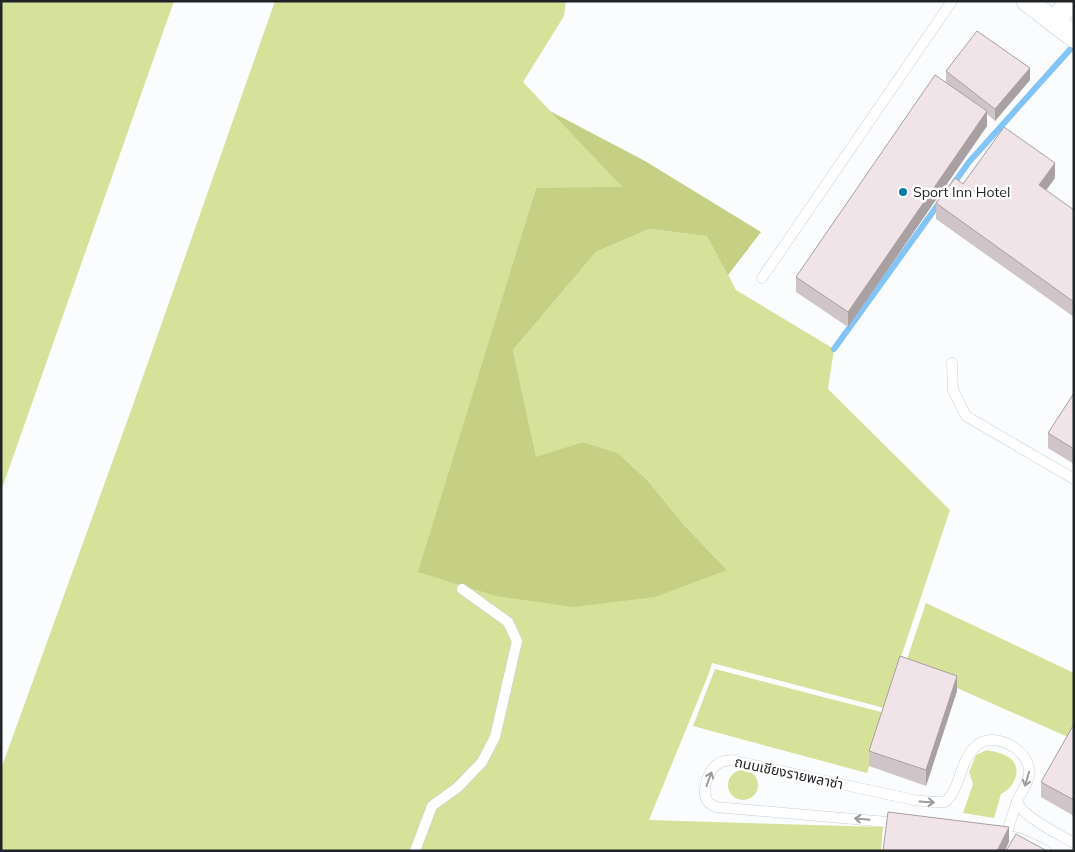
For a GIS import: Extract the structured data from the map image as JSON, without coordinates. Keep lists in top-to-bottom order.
{
  "streets": {
    "lane": ["ถนนเชียงรายพลาซ่า"]
  },
  "places": ["Sport Inn Hotel"]
}
